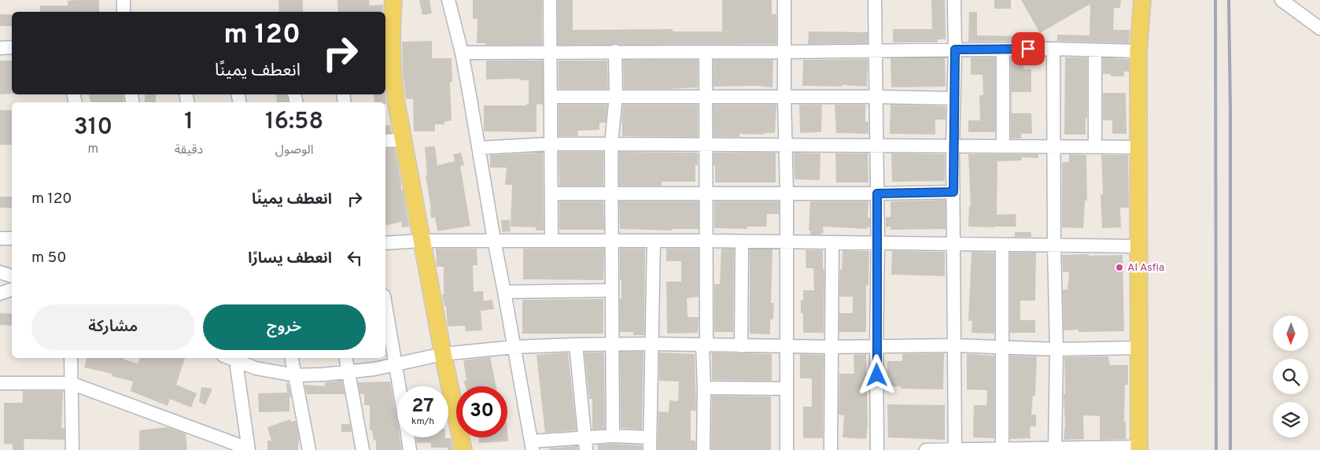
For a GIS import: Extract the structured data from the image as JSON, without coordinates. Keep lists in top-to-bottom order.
{
  "places": ["Al Asfia"],
  "north": "bottom",
  "page": {
    "turn": ["120 m", "انعطف يمينًا"],
    "eta": [
      "16:58",
      "الوصول",
      "1",
      "دقيقة",
      "310",
      "m"
    ],
    "list": [
      {
        "name": "انعطف يمينًا",
        "value": "120 m"
      },
      {
        "name": "انعطف يسارًا",
        "value": "50 m"
      }
    ],
    "buttons": ["خروج", "مشاركة"],
    "speed": "27 km/h",
    "limit": "30"
  }
}
